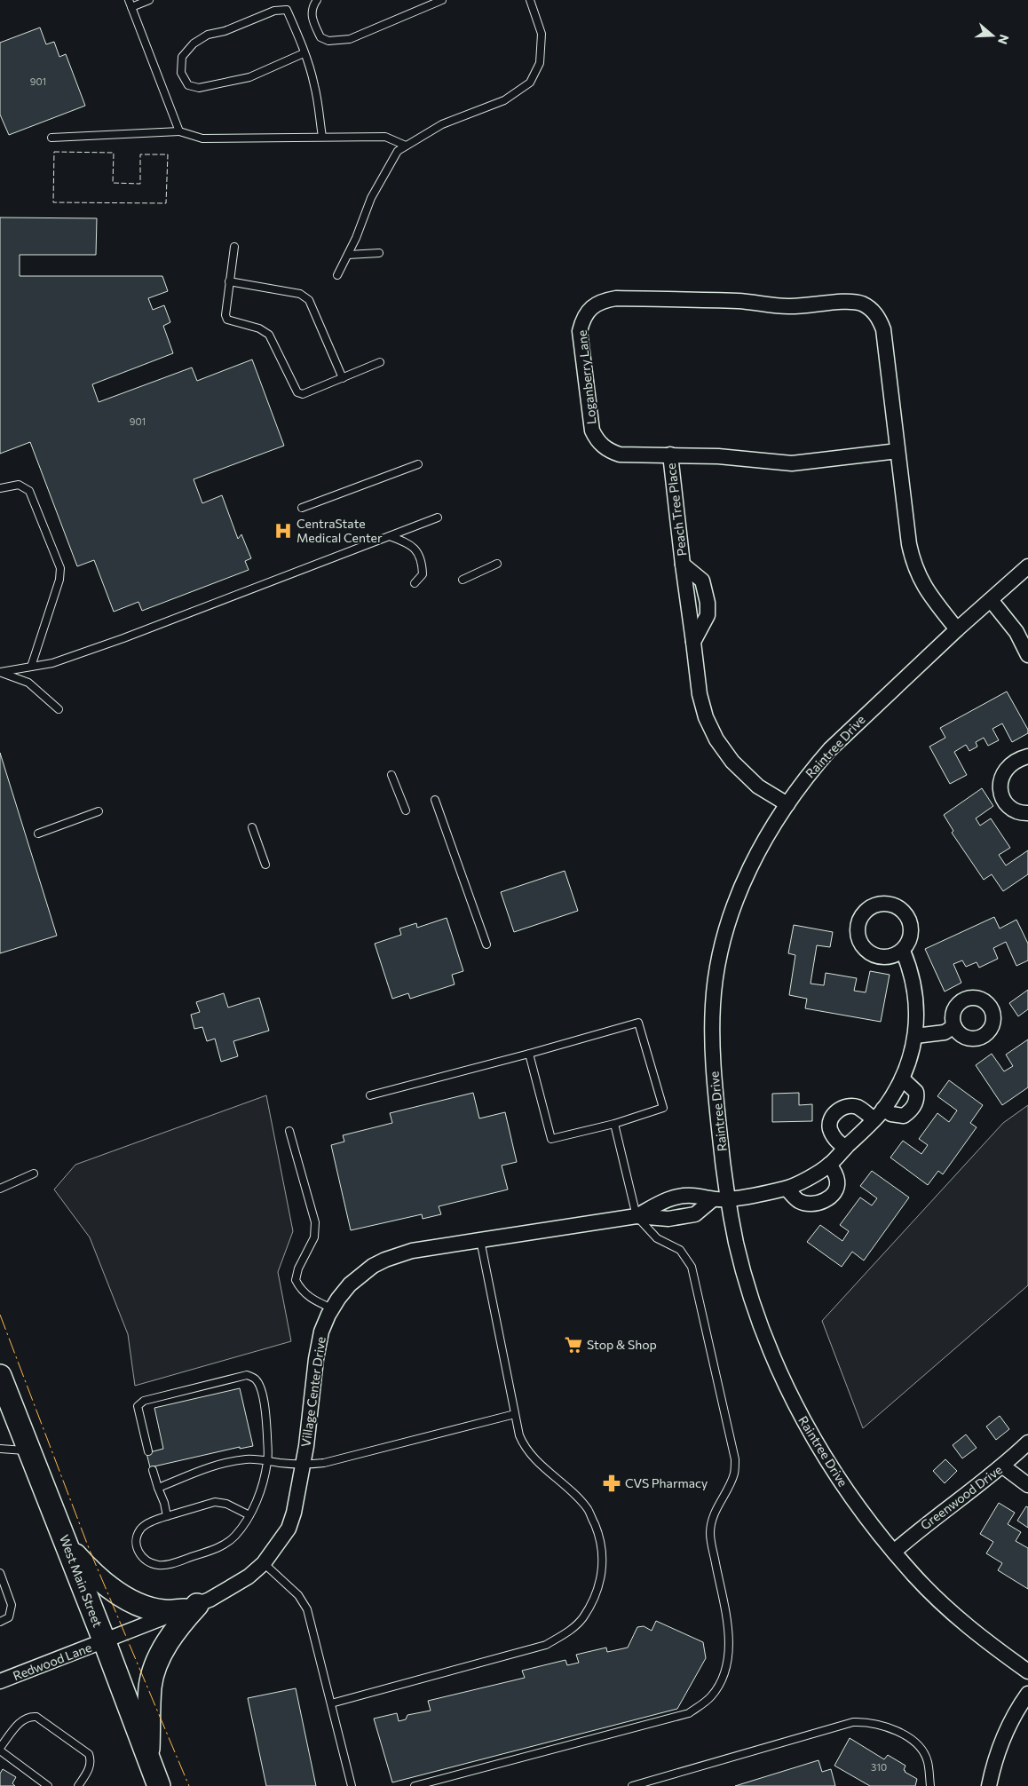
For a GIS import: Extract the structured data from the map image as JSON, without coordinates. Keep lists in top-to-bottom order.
{
  "streets": {
    "main road": ["West Main Street"],
    "street": [
      "Loganberry Lane",
      "Peach Tree Place",
      "Raintree Drive",
      "Village Center Drive",
      "Greenwood Drive",
      "Redwood Lane"
    ]
  },
  "crossings": [
    ["Loganberry Lane", "Peach Tree Place"],
    ["Loganberry Lane", "Raintree Drive"],
    ["Peach Tree Place", "Raintree Drive"],
    ["Raintree Drive", "Village Center Drive"],
    ["Raintree Drive", "Greenwood Drive"],
    ["Village Center Drive", "West Main Street"],
    ["Village Center Drive", "Redwood Lane"],
    ["West Main Street", "Redwood Lane"]
  ],
  "places": {
    "hospital": ["CentraState Medical Center"],
    "supermarket": ["Stop & Shop"],
    "pharmacy": ["CVS Pharmacy"]
  },
  "house_numbers": ["901", "901", "310"],
  "north": "right"
}
